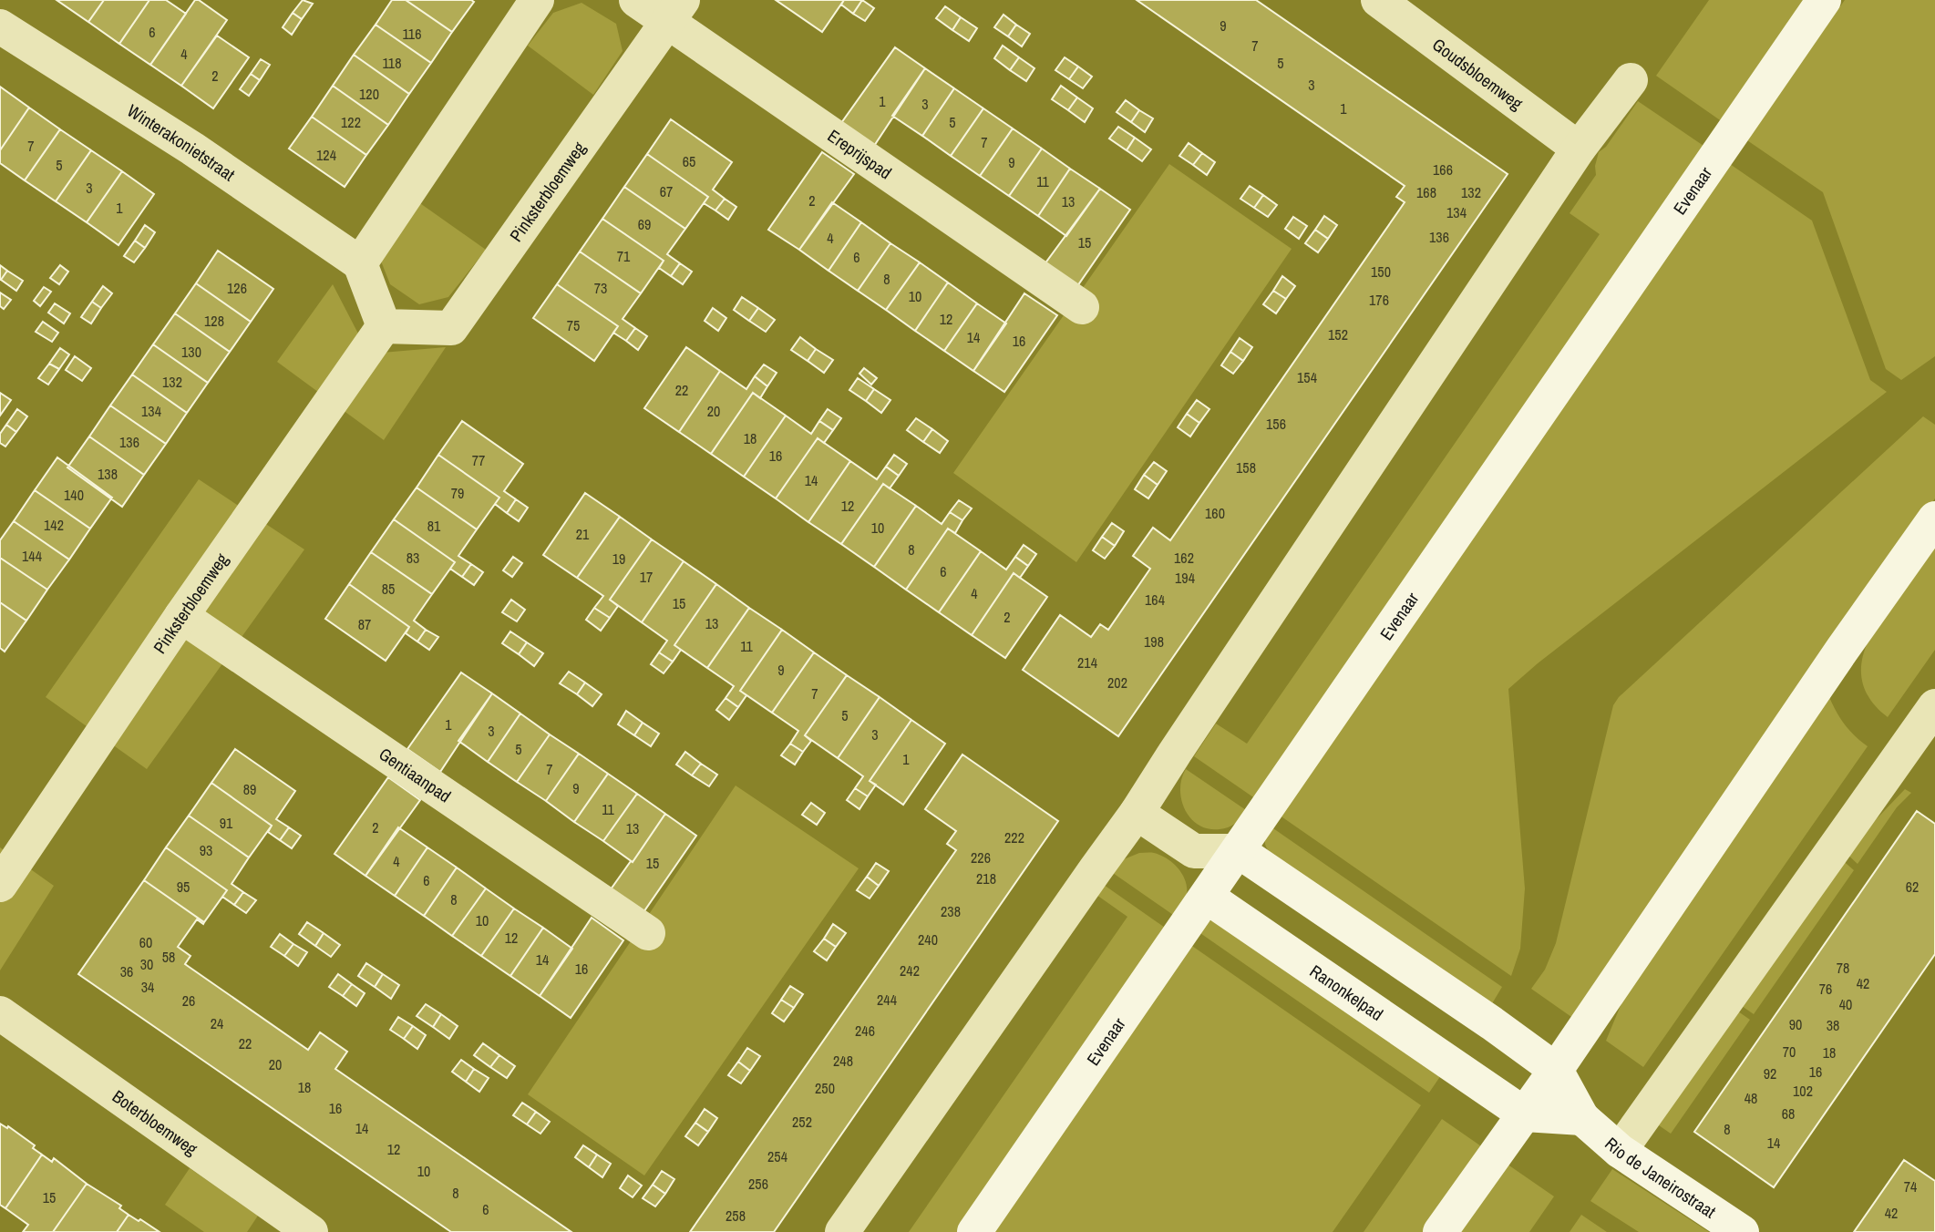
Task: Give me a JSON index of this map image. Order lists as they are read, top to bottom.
{
  "streets": {
    "main road": ["Evenaar", "Ranonkelpad", "Rio de Janeirostraat"],
    "street": [
      "Goudsbloemweg",
      "Winterakonietstraat",
      "Ereprijspad",
      "Pinksterbloemweg",
      "Gentiaanpad",
      "Boterbloemweg"
    ]
  },
  "crossings": [
    ["Ereprijspad", "Pinksterbloemweg"],
    ["Evenaar", "Ranonkelpad"],
    ["Pinksterbloemweg", "Gentiaanpad"]
  ],
  "house_numbers": [
    "9",
    "6",
    "116",
    "7",
    "4",
    "118",
    "5",
    "2",
    "3",
    "120",
    "1",
    "3",
    "1",
    "122",
    "5",
    "7",
    "7",
    "124",
    "65",
    "9",
    "5",
    "166",
    "11",
    "3",
    "67",
    "168",
    "132",
    "2",
    "13",
    "1",
    "134",
    "69",
    "136",
    "4",
    "15",
    "71",
    "6",
    "150",
    "8",
    "126",
    "73",
    "10",
    "176",
    "12",
    "128",
    "75",
    "152",
    "14",
    "16",
    "130",
    "154",
    "132",
    "22",
    "134",
    "20",
    "156",
    "18",
    "136",
    "16",
    "77",
    "158",
    "138",
    "14",
    "79",
    "140",
    "12",
    "160",
    "142",
    "81",
    "10",
    "21",
    "8",
    "144",
    "83",
    "162",
    "19",
    "6",
    "17",
    "194",
    "85",
    "4",
    "164",
    "15",
    "2",
    "13",
    "87",
    "198",
    "11",
    "214",
    "9",
    "202",
    "7",
    "5",
    "1",
    "3",
    "3",
    "5",
    "1",
    "7",
    "9",
    "89",
    "11",
    "91",
    "2",
    "13",
    "222",
    "93",
    "226",
    "4",
    "15",
    "218",
    "6",
    "95",
    "62",
    "8",
    "238",
    "10",
    "12",
    "240",
    "60",
    "58",
    "14",
    "30",
    "78",
    "16",
    "242",
    "36",
    "42",
    "34",
    "76",
    "244",
    "26",
    "40",
    "24",
    "90",
    "38",
    "246",
    "22",
    "70",
    "18",
    "248",
    "20",
    "16",
    "92",
    "18",
    "250",
    "102",
    "48",
    "16",
    "68",
    "252",
    "14",
    "8",
    "14",
    "12",
    "254",
    "10",
    "256",
    "74",
    "8",
    "15",
    "6",
    "42",
    "258"
  ]
}
